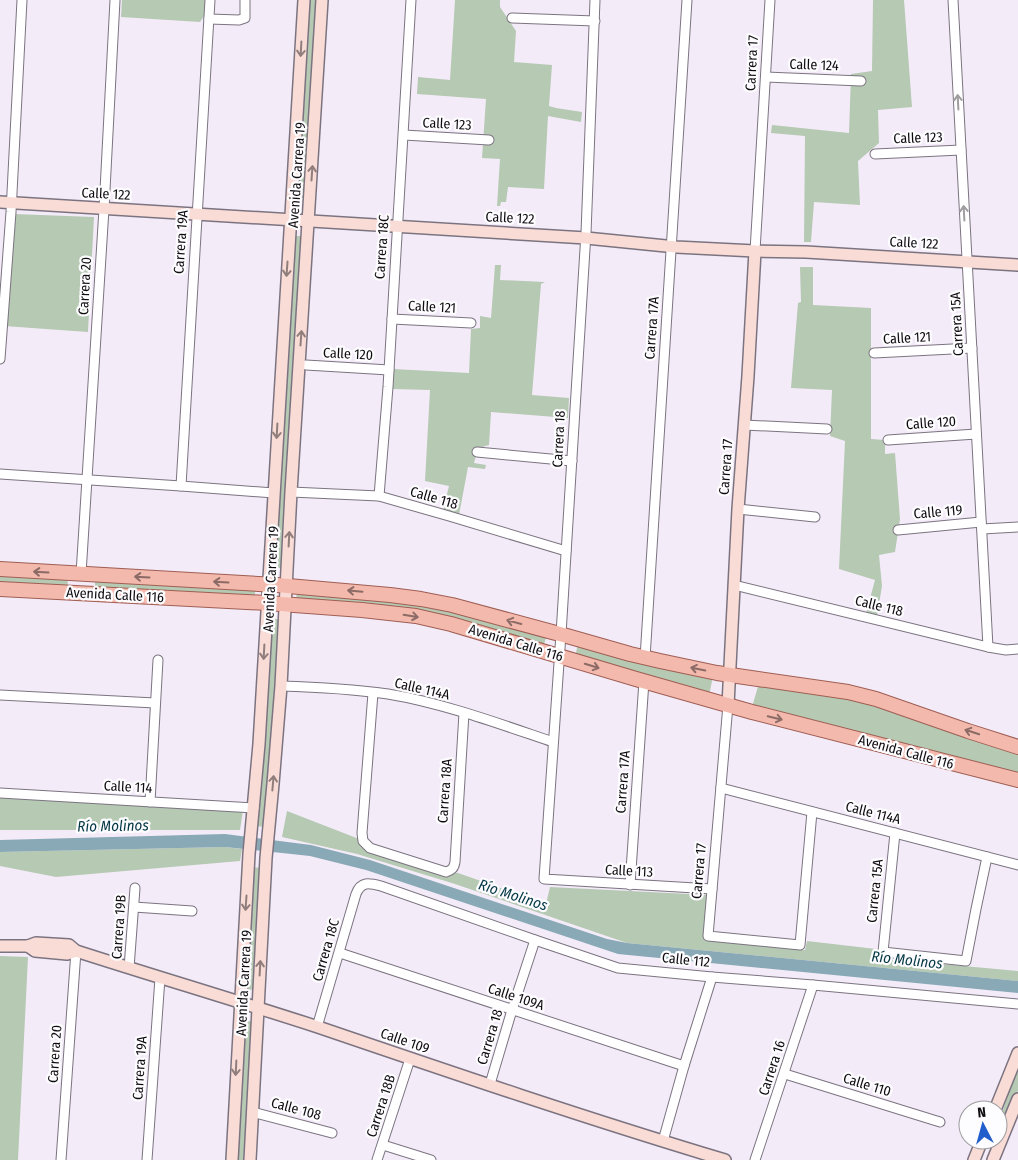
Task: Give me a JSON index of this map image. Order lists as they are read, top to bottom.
{
  "streets": {
    "main road": [
      "Carrera 17",
      "Avenida Carrera 19",
      "Calle 122",
      "Avenida Calle 116",
      "Calle 109"
    ],
    "street": [
      "Calle 124",
      "Calle 123",
      "Carrera 19A",
      "Carrera 18C",
      "Carrera 20",
      "Calle 121",
      "Carrera 15A",
      "Carrera 17A",
      "Calle 120",
      "Carrera 18",
      "Calle 118",
      "Calle 119",
      "Calle 114A",
      "Calle 114",
      "Carrera 18A",
      "Calle 113",
      "Carrera 19B",
      "Calle 112",
      "Calle 109A",
      "Carrera 16",
      "Calle 110",
      "Carrera 18B",
      "Calle 108"
    ]
  },
  "crossings": [
    ["Carrera 17", "Calle 124"],
    ["Carrera 17", "Calle 122"],
    ["Carrera 17", "Calle 118"],
    ["Carrera 17", "Avenida Calle 116"],
    ["Carrera 17", "Calle 114A"],
    ["Carrera 17", "Calle 113"],
    ["Carrera 17", "Calle 112"],
    ["Calle 123", "Carrera 18C"],
    ["Calle 123", "Carrera 15A"],
    ["Avenida Carrera 19", "Calle 122"],
    ["Avenida Carrera 19", "Calle 118"],
    ["Avenida Carrera 19", "Avenida Calle 116"],
    ["Avenida Carrera 19", "Calle 114A"],
    ["Avenida Carrera 19", "Calle 114"],
    ["Avenida Carrera 19", "Calle 109"],
    ["Avenida Carrera 19", "Calle 108"],
    ["Calle 122", "Carrera 19A"],
    ["Calle 122", "Carrera 18C"],
    ["Calle 122", "Carrera 20"],
    ["Calle 122", "Carrera 15A"],
    ["Calle 122", "Carrera 17A"],
    ["Calle 122", "Carrera 18"],
    ["Carrera 19A", "Calle 109"],
    ["Carrera 18C", "Calle 121"],
    ["Carrera 18C", "Calle 120"],
    ["Carrera 18C", "Calle 118"],
    ["Carrera 18C", "Calle 112"],
    ["Carrera 18C", "Calle 109A"],
    ["Carrera 18C", "Calle 109"],
    ["Carrera 20", "Avenida Calle 116"],
    ["Carrera 20", "Calle 109"],
    ["Calle 121", "Carrera 15A"],
    ["Carrera 15A", "Calle 120"],
    ["Carrera 15A", "Calle 118"],
    ["Carrera 15A", "Calle 119"],
    ["Carrera 15A", "Calle 114A"],
    ["Carrera 17A", "Avenida Calle 116"],
    ["Carrera 17A", "Calle 113"],
    ["Carrera 18", "Calle 118"],
    ["Carrera 18", "Avenida Calle 116"],
    ["Carrera 18", "Calle 114A"],
    ["Carrera 18", "Calle 113"],
    ["Carrera 18", "Calle 112"],
    ["Carrera 18", "Calle 109A"],
    ["Carrera 18", "Calle 109"],
    ["Calle 114A", "Carrera 18A"],
    ["Calle 114A", "Calle 112"],
    ["Carrera 19B", "Calle 109"],
    ["Calle 112", "Carrera 16"],
    ["Calle 109", "Carrera 18B"],
    ["Carrera 16", "Calle 110"]
  ],
  "water": ["Río Molinos"],
  "north": "top"
}
